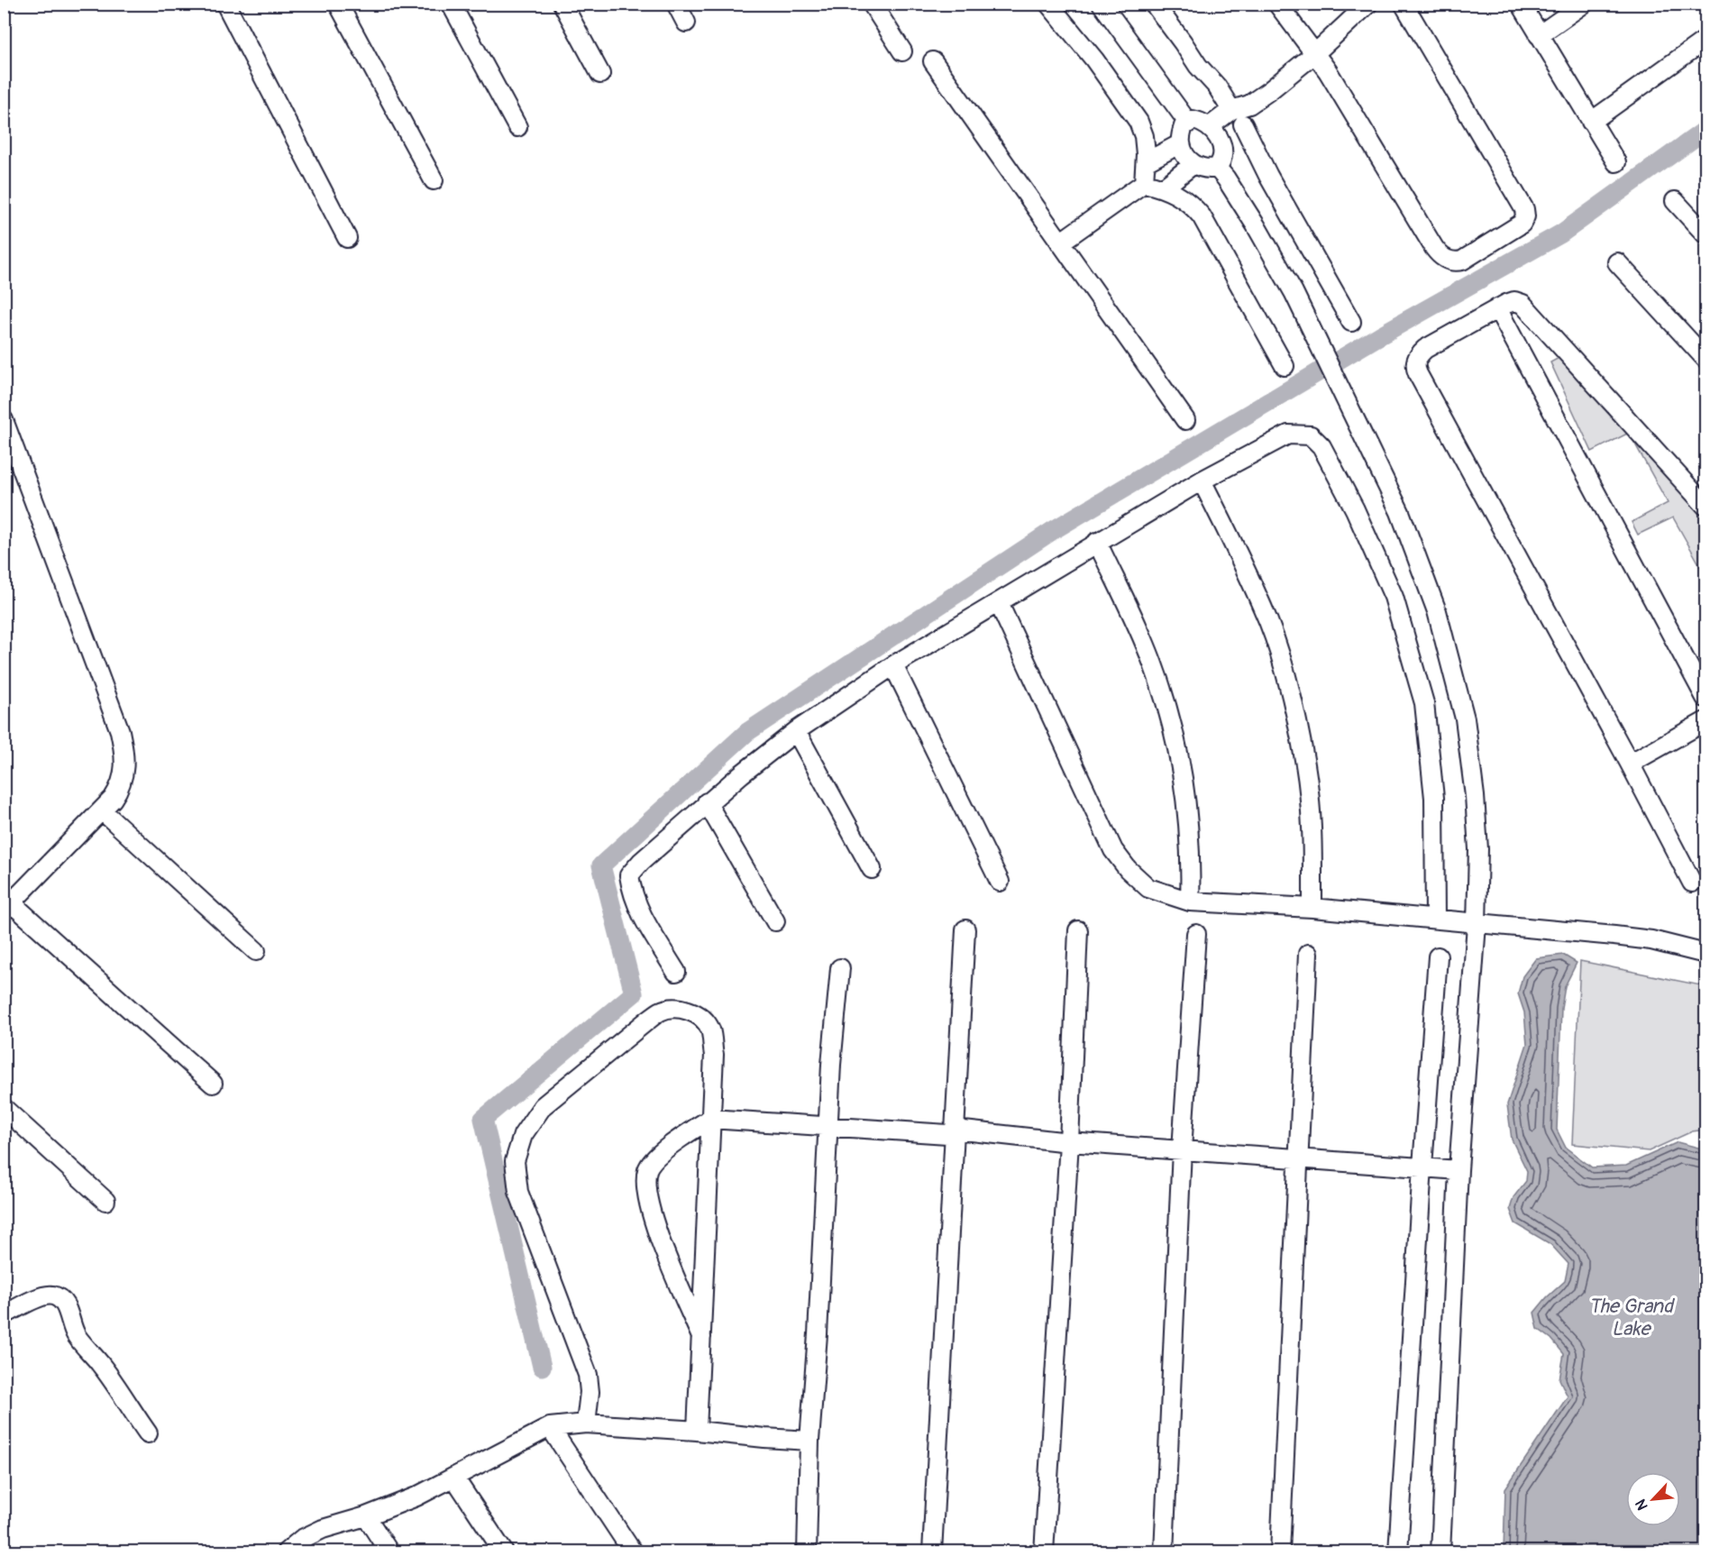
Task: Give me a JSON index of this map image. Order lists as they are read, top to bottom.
{
  "water": ["The Grand Lake"],
  "north": "bottom left"
}
